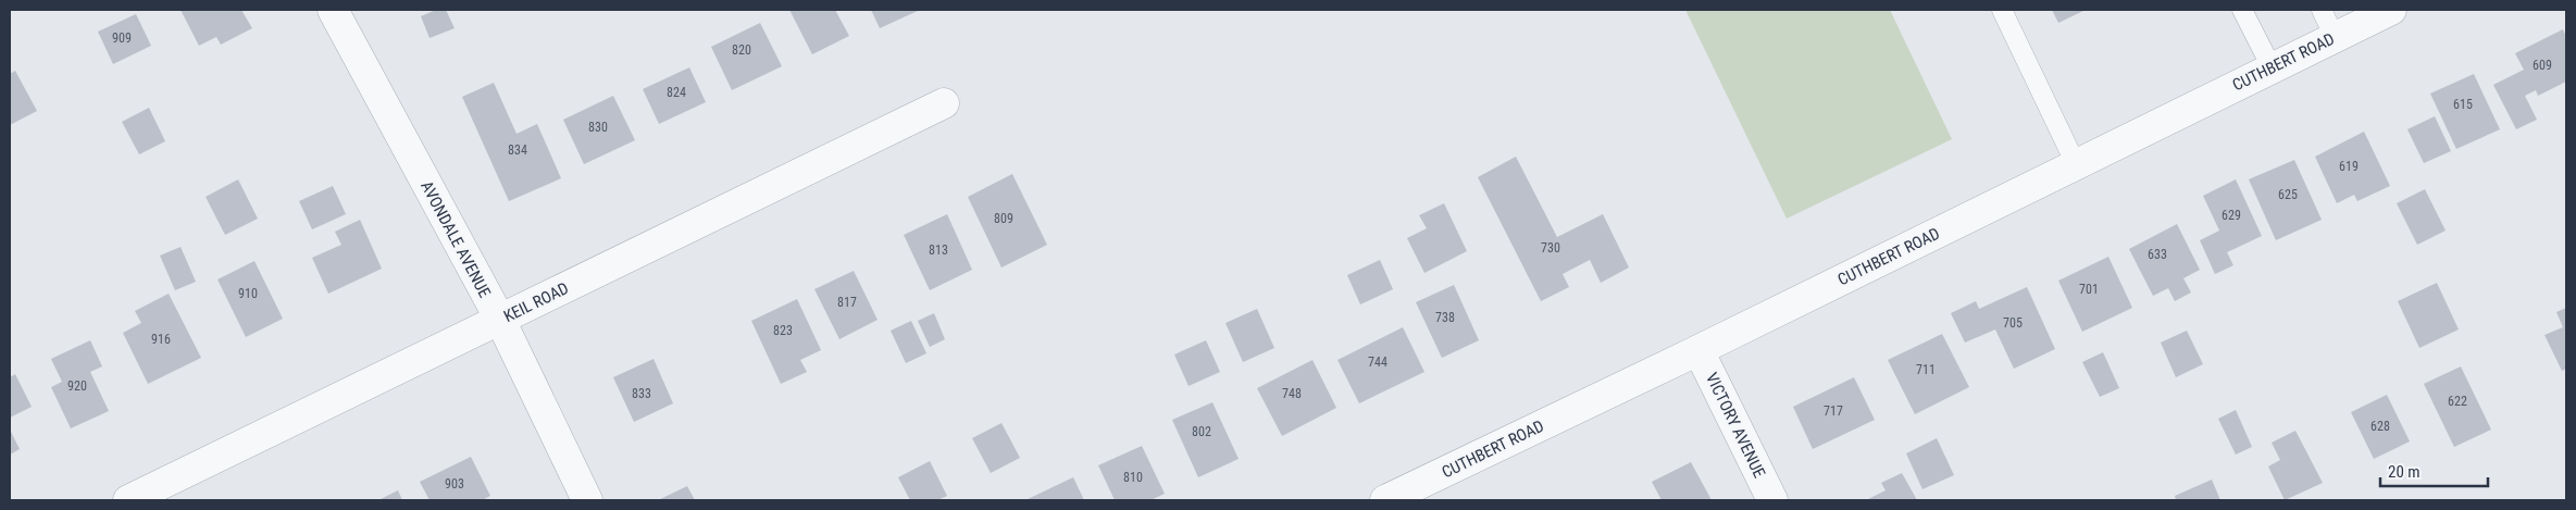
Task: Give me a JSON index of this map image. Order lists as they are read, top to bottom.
{
  "streets": {
    "street": [
      "CUTHBERT ROAD",
      "AVONDALE AVENUE",
      "KEIL ROAD",
      "VICTORY AVENUE"
    ]
  },
  "crossings": [
    ["CUTHBERT ROAD", "VICTORY AVENUE"],
    ["AVONDALE AVENUE", "KEIL ROAD"]
  ],
  "house_numbers": [
    "909",
    "820",
    "609",
    "824",
    "615",
    "830",
    "834",
    "619",
    "625",
    "629",
    "809",
    "730",
    "813",
    "633",
    "701",
    "910",
    "817",
    "738",
    "705",
    "823",
    "916",
    "744",
    "711",
    "920",
    "833",
    "748",
    "622",
    "717",
    "628",
    "802",
    "810",
    "903"
  ],
  "scale_bar": "20 m"
}
